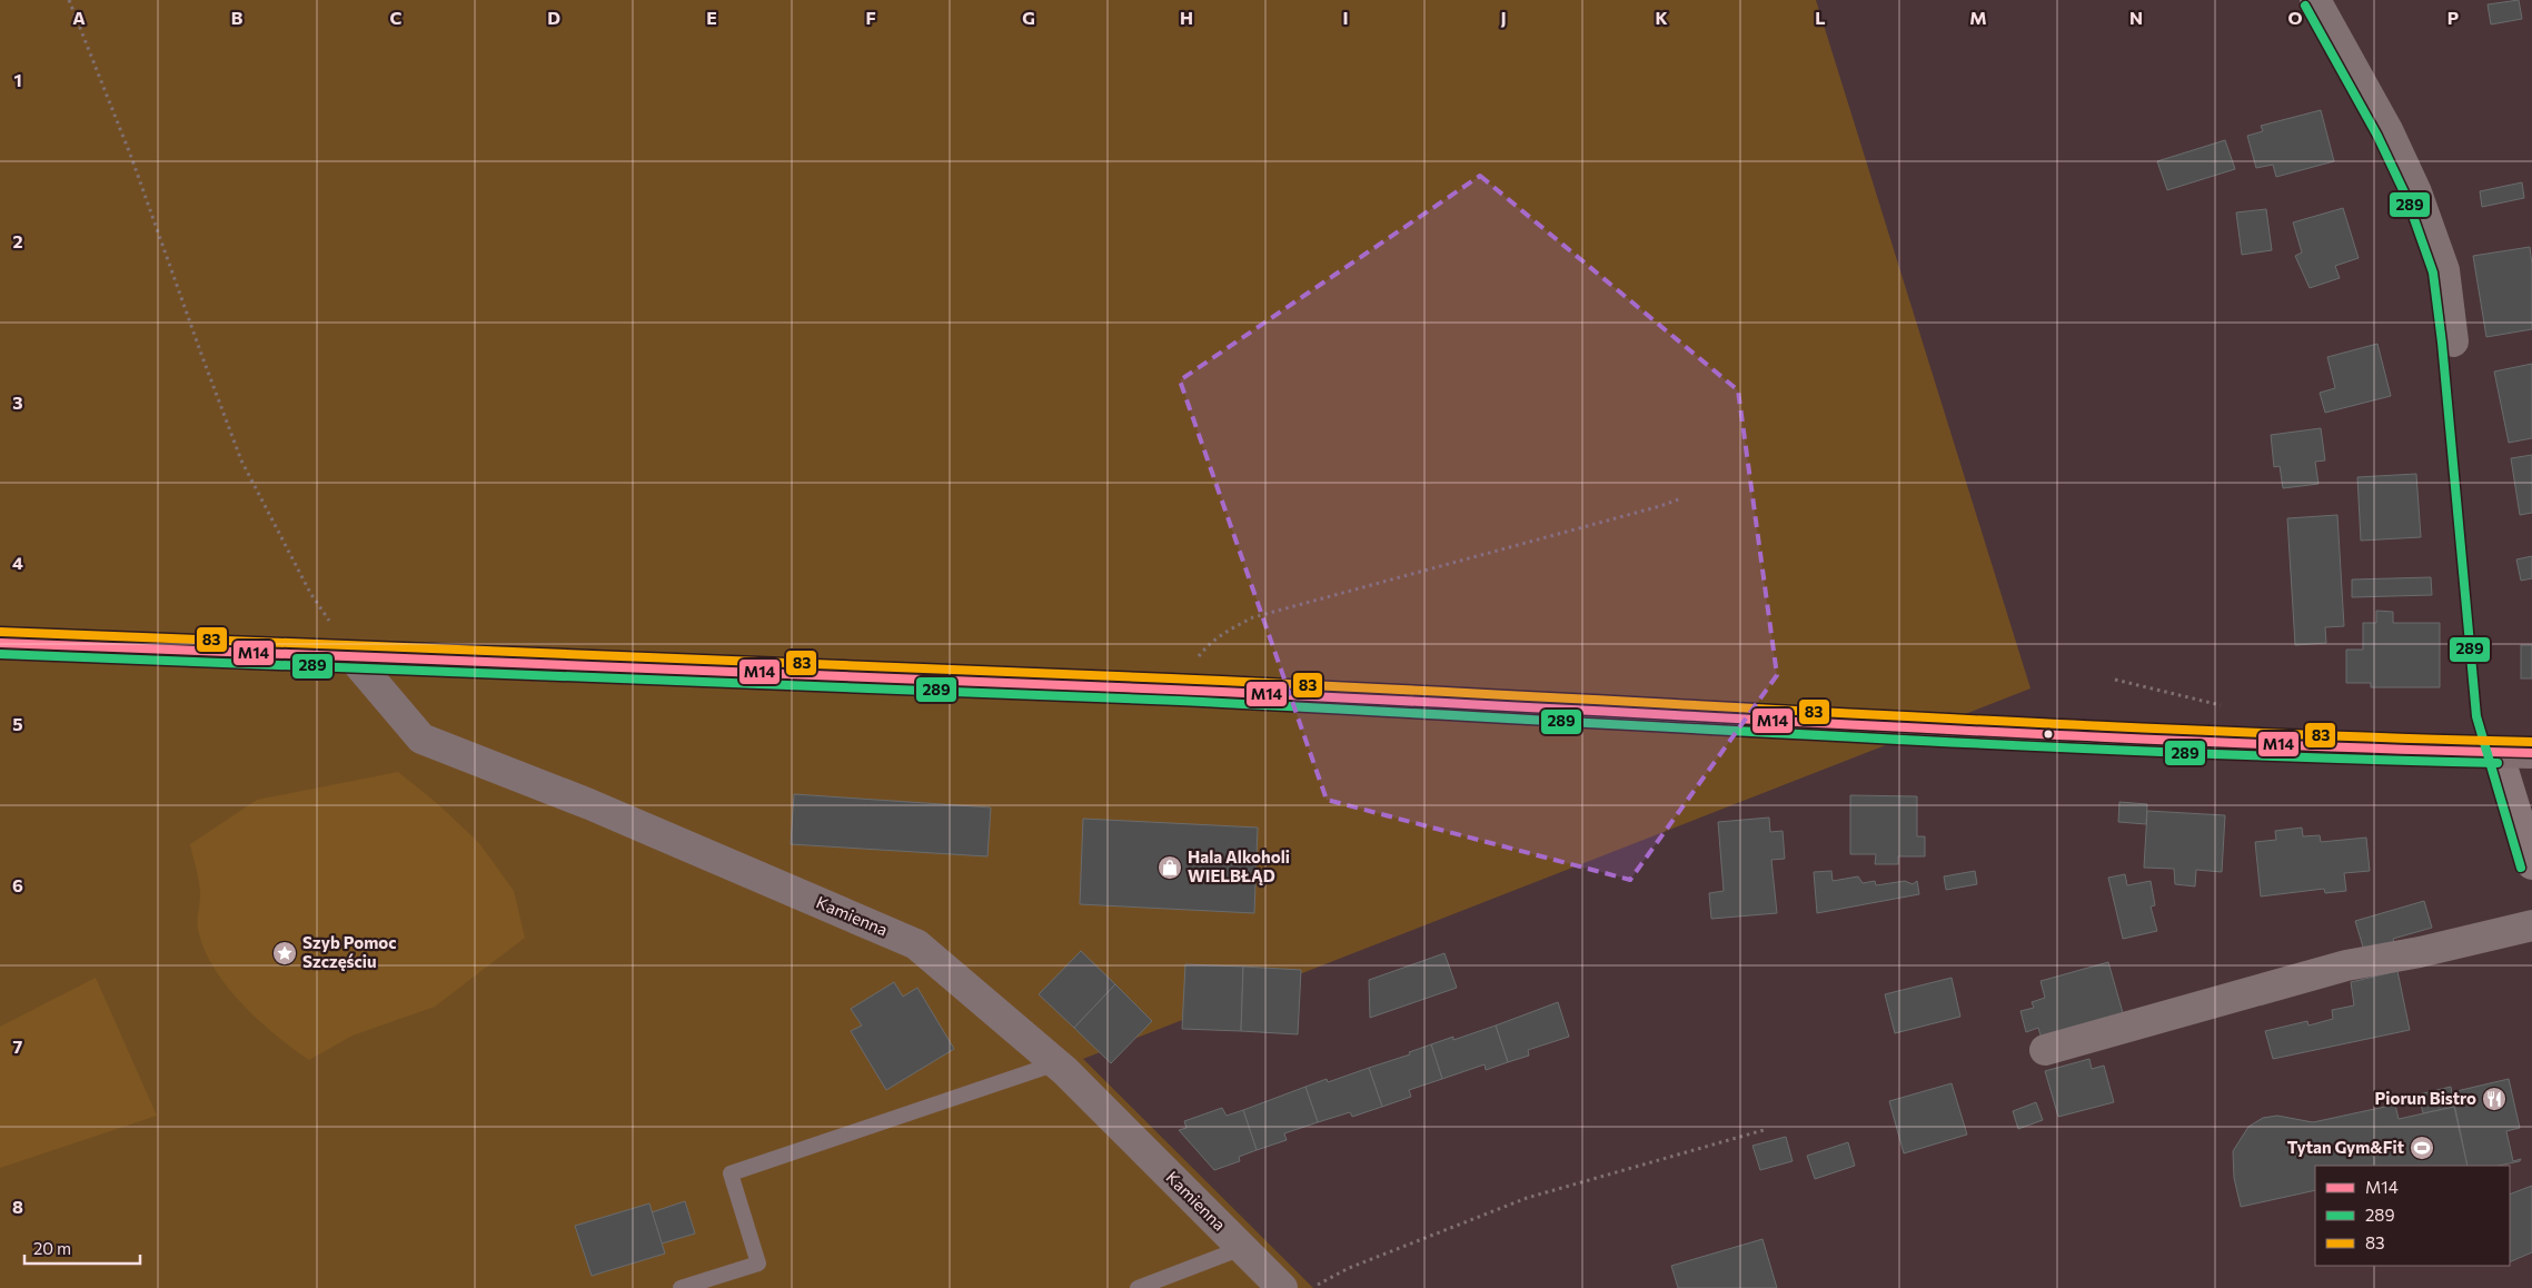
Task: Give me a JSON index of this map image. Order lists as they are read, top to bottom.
{
  "streets": {
    "street": ["Kamienna"]
  },
  "places": {
    "shop": ["Hala Alkoholi WIELBŁĄD"],
    "place": ["Szyb Pomoc Szczęściu"],
    "restaurant": ["Piorun Bistro"],
    "sports": ["Tytan Gym&Fit"]
  },
  "lines": ["transit line 289", "transit line 83", "transit line M14"],
  "legend": ["M14", "289", "83"],
  "scale_bar": "20 m",
  "grid": {
    "columns": [
      "A",
      "B",
      "C",
      "D",
      "E",
      "F",
      "G",
      "H",
      "I",
      "J",
      "K",
      "L",
      "M",
      "N",
      "O",
      "P"
    ],
    "rows": [
      "1",
      "2",
      "3",
      "4",
      "5",
      "6",
      "7",
      "8"
    ]
  }
}
